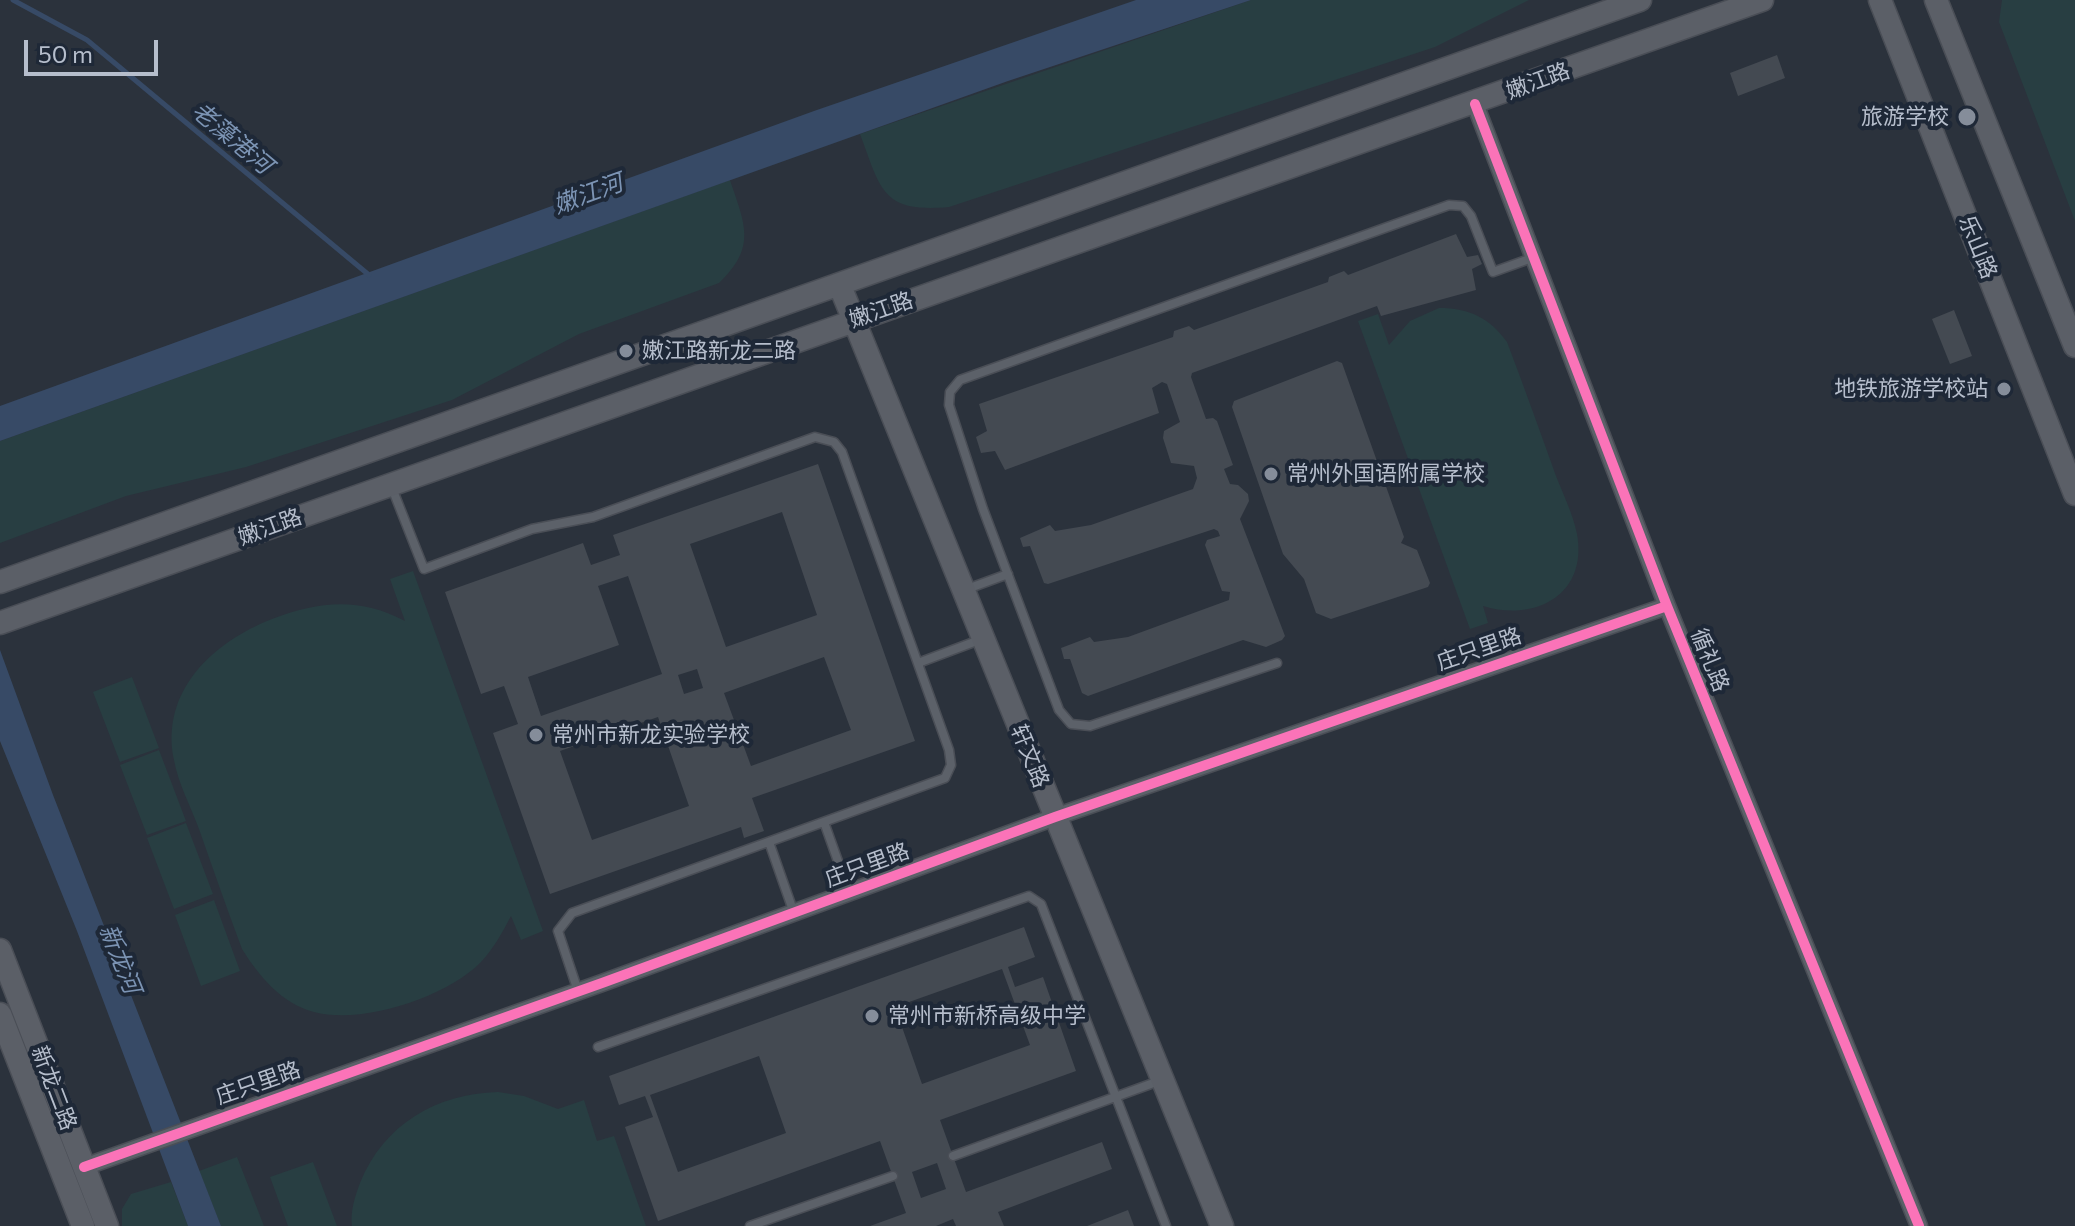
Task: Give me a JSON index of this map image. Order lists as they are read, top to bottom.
{
  "streets": {
    "main road": [
      "嫩江路",
      "乐山路",
      "轩文路",
      "新龙二路"
    ],
    "street": ["庄只里路", "循礼路"]
  },
  "crossings": [
    ["嫩江路", "循礼路"],
    ["嫩江路", "轩文路"],
    ["庄只里路", "循礼路"],
    ["庄只里路", "轩文路"],
    ["庄只里路", "新龙二路"]
  ],
  "water": ["老藻港河", "嫩江河", "新龙河"],
  "places": [
    "旅游学校",
    "嫩江路新龙二路",
    "地铁旅游学校站",
    "常州外国语附属学校",
    "常州市新龙实验学校",
    "常州市新桥高级中学"
  ],
  "scale_bar": "50 m"
}
